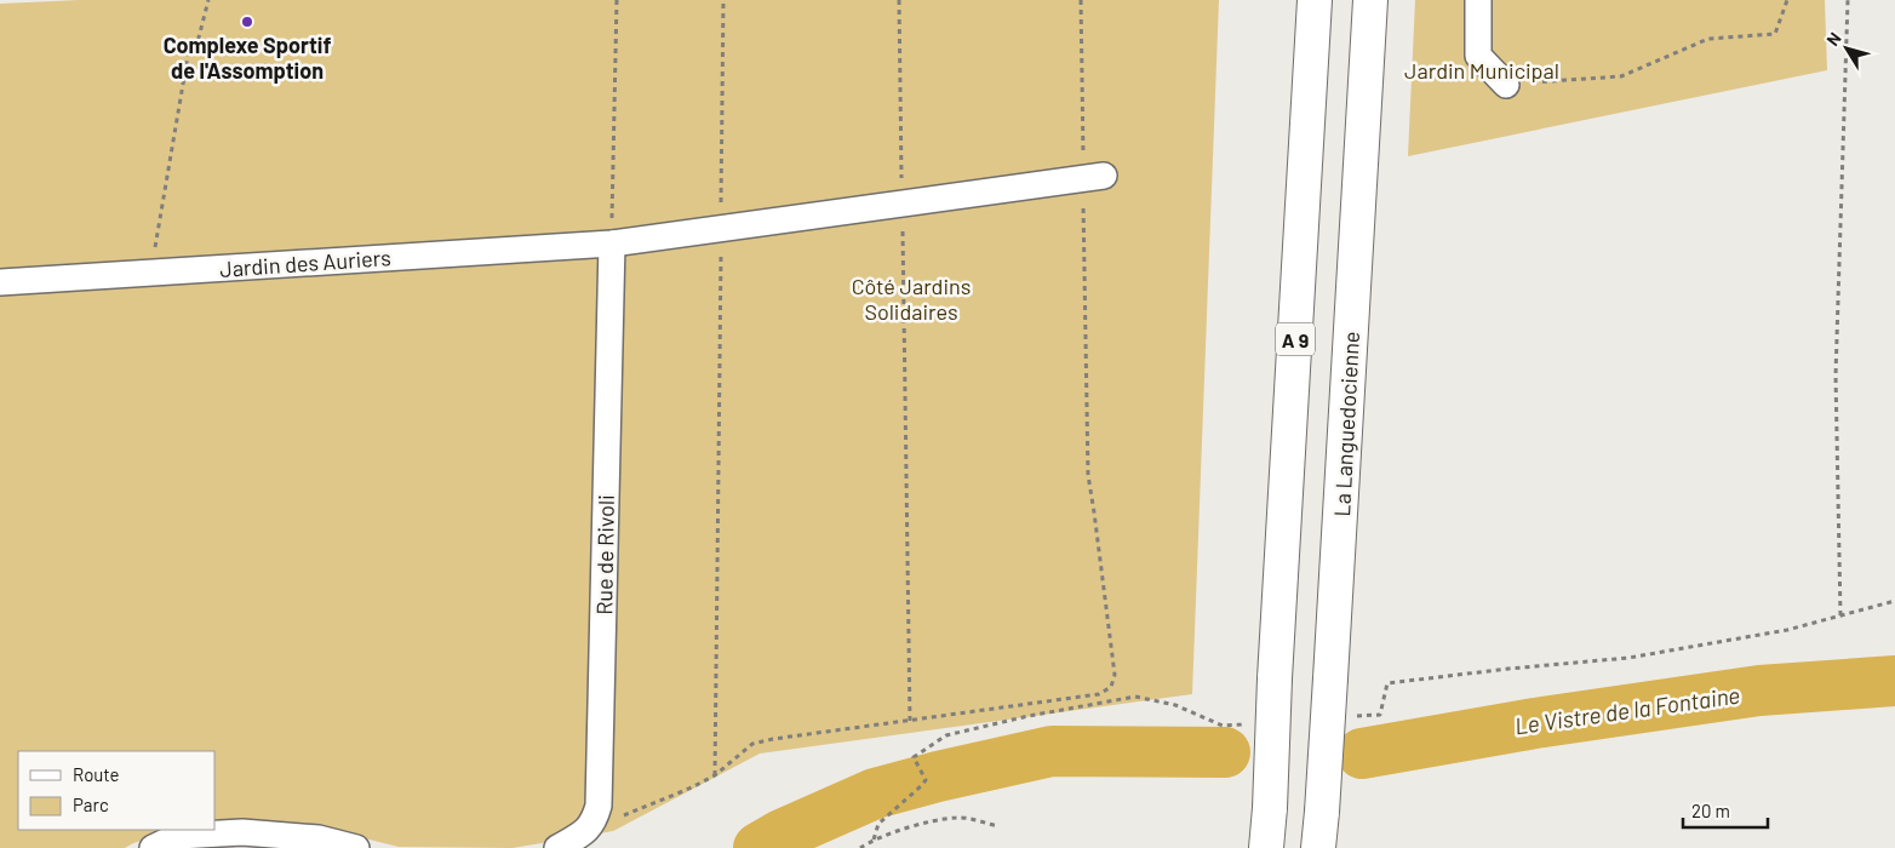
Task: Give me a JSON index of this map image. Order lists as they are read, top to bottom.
{
  "streets": {
    "highway": ["A 9", "La Languedocienne"],
    "street": ["Jardin des Auriers", "Rue de Rivoli"]
  },
  "crossings": [
    ["Jardin des Auriers", "Rue de Rivoli"]
  ],
  "water": ["Le Vistre de la Fontaine"],
  "parks": ["Jardin Municipal", "Côté Jardins Solidaires"],
  "places": ["Complexe Sportif de l'Assomption"],
  "legend": ["Route", "Parc"],
  "scale_bar": "20 m",
  "north": "top left"
}
